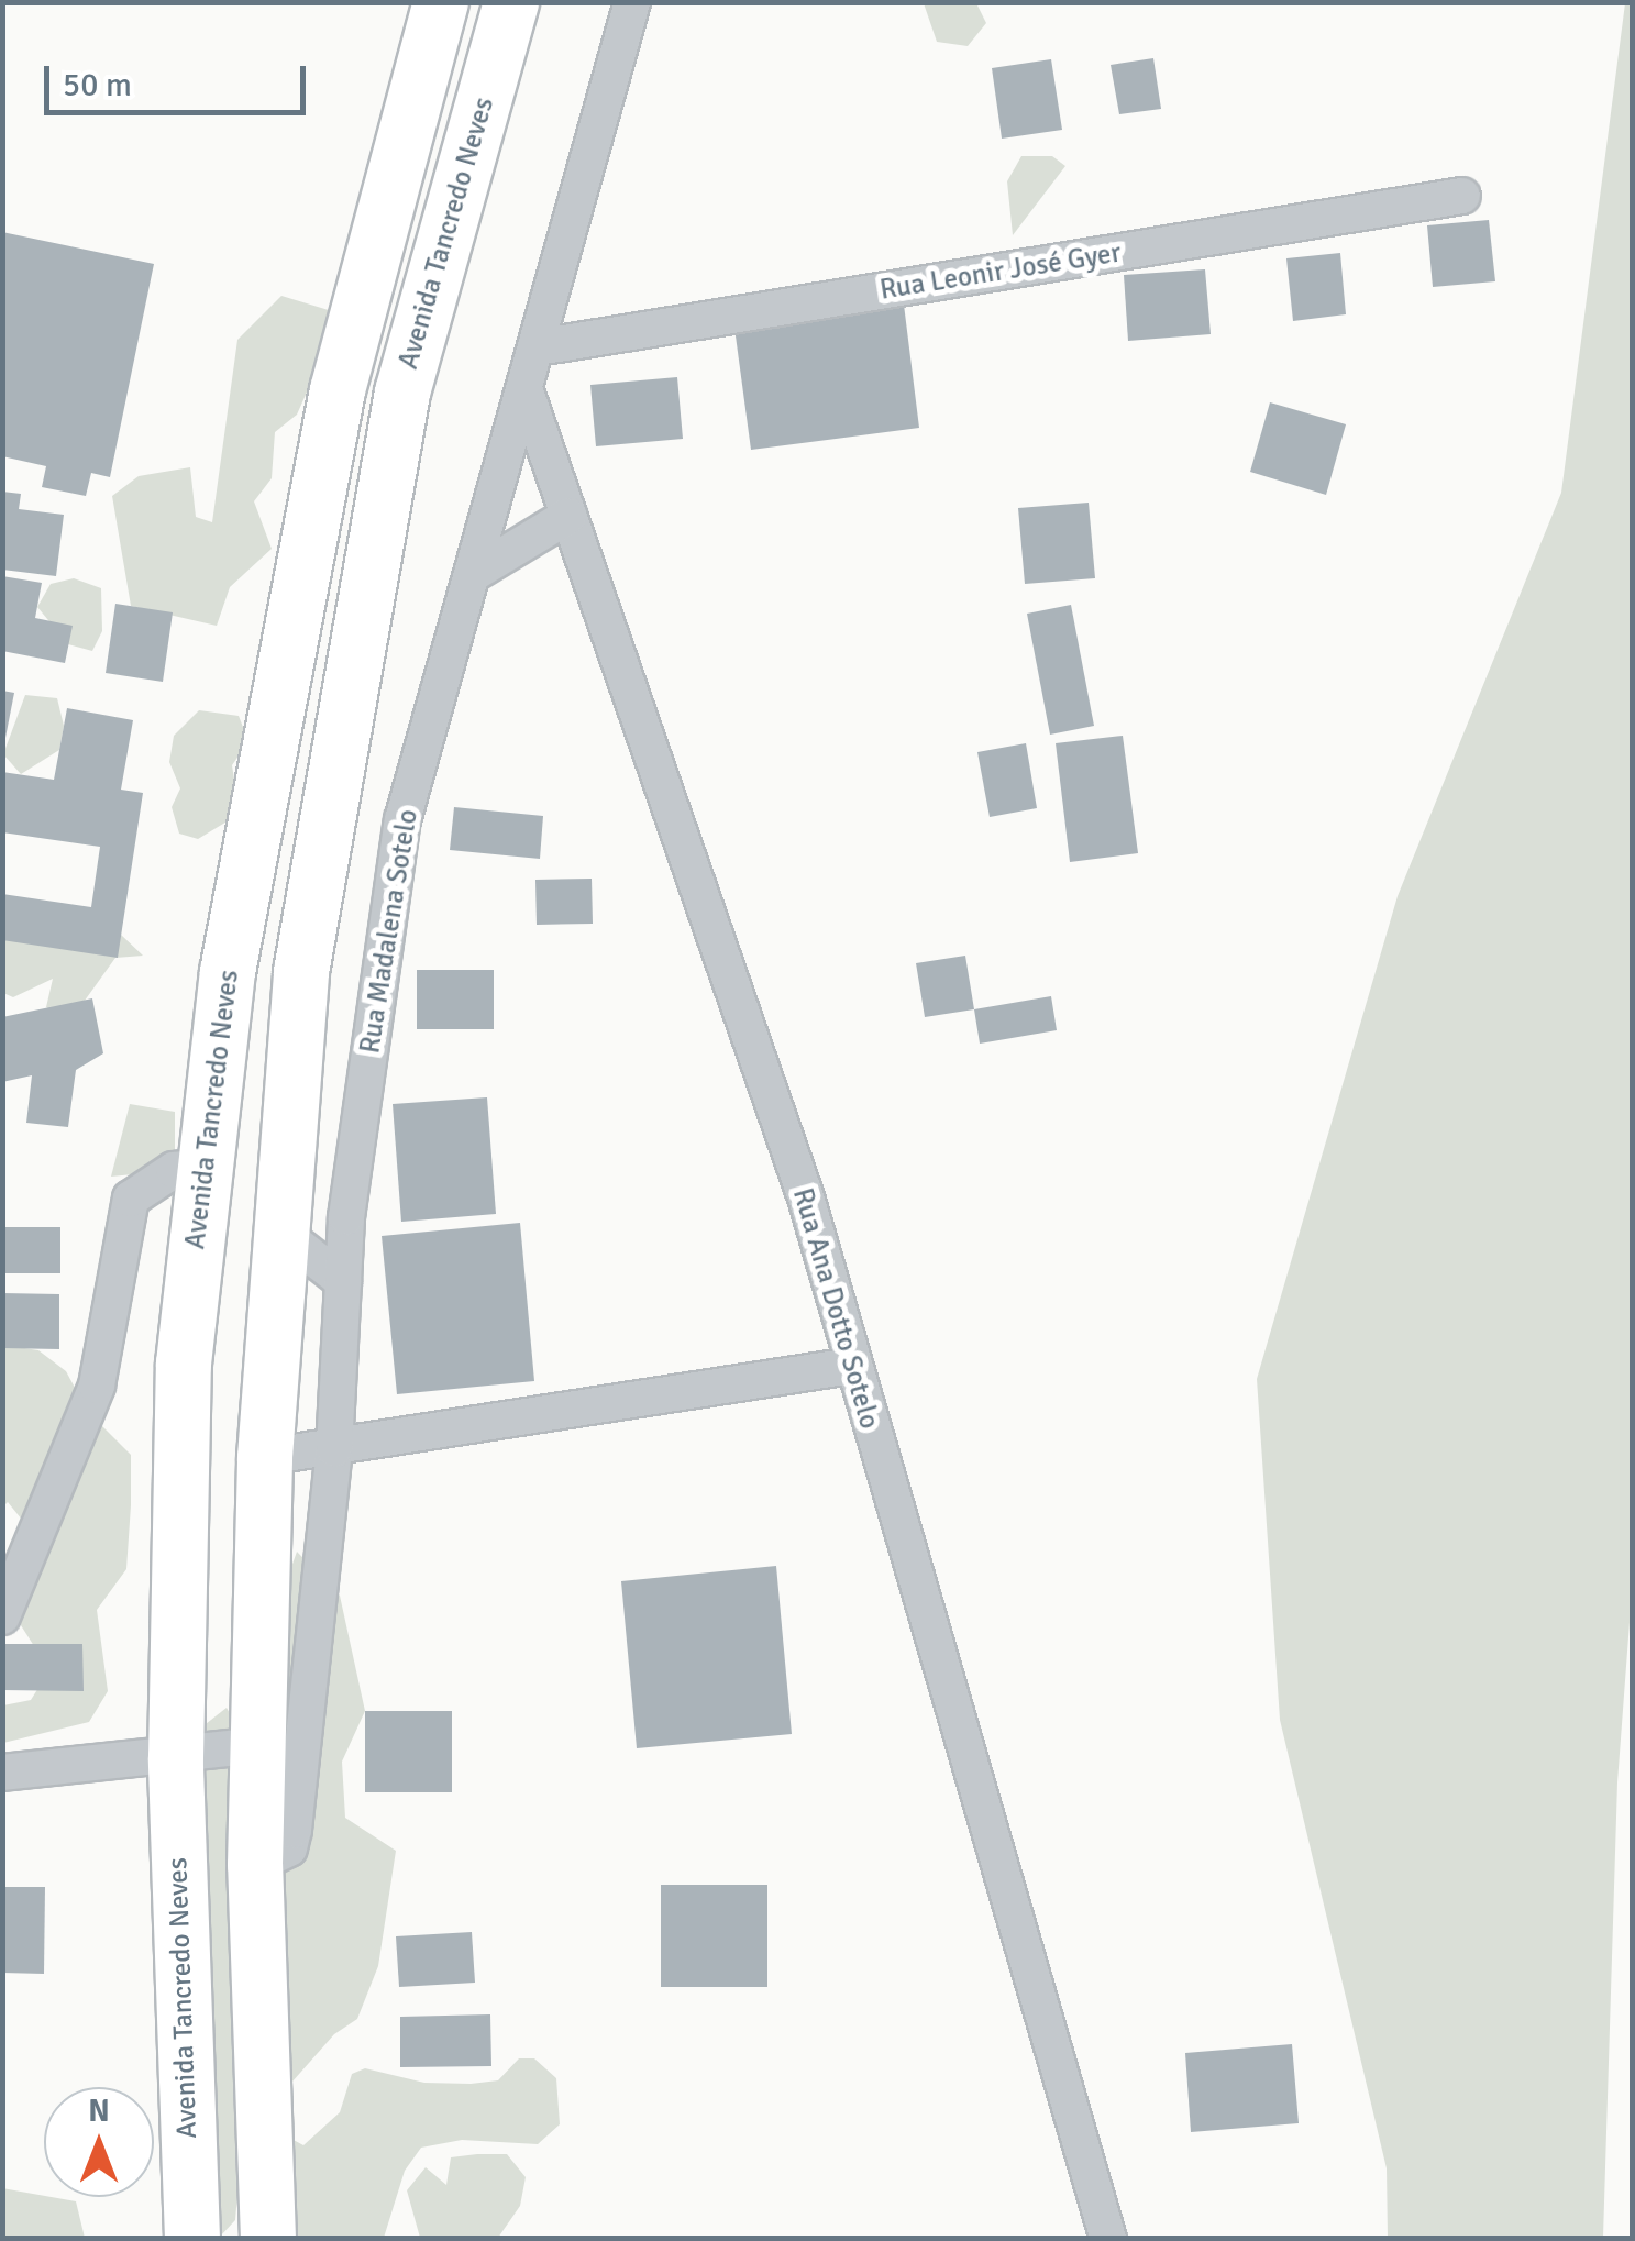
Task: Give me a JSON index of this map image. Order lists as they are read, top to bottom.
{
  "streets": {
    "main road": ["Avenida Tancredo Neves"],
    "street": ["Rua Leonir José Gyer", "Rua Madalena Sotelo", "Rua Ana Dotto Sotelo"]
  },
  "crossings": [
    ["Avenida Tancredo Neves", "Rua Madalena Sotelo"],
    ["Rua Leonir José Gyer", "Rua Madalena Sotelo"],
    ["Rua Madalena Sotelo", "Rua Ana Dotto Sotelo"]
  ],
  "scale_bar": "50 m",
  "north": "top"
}
